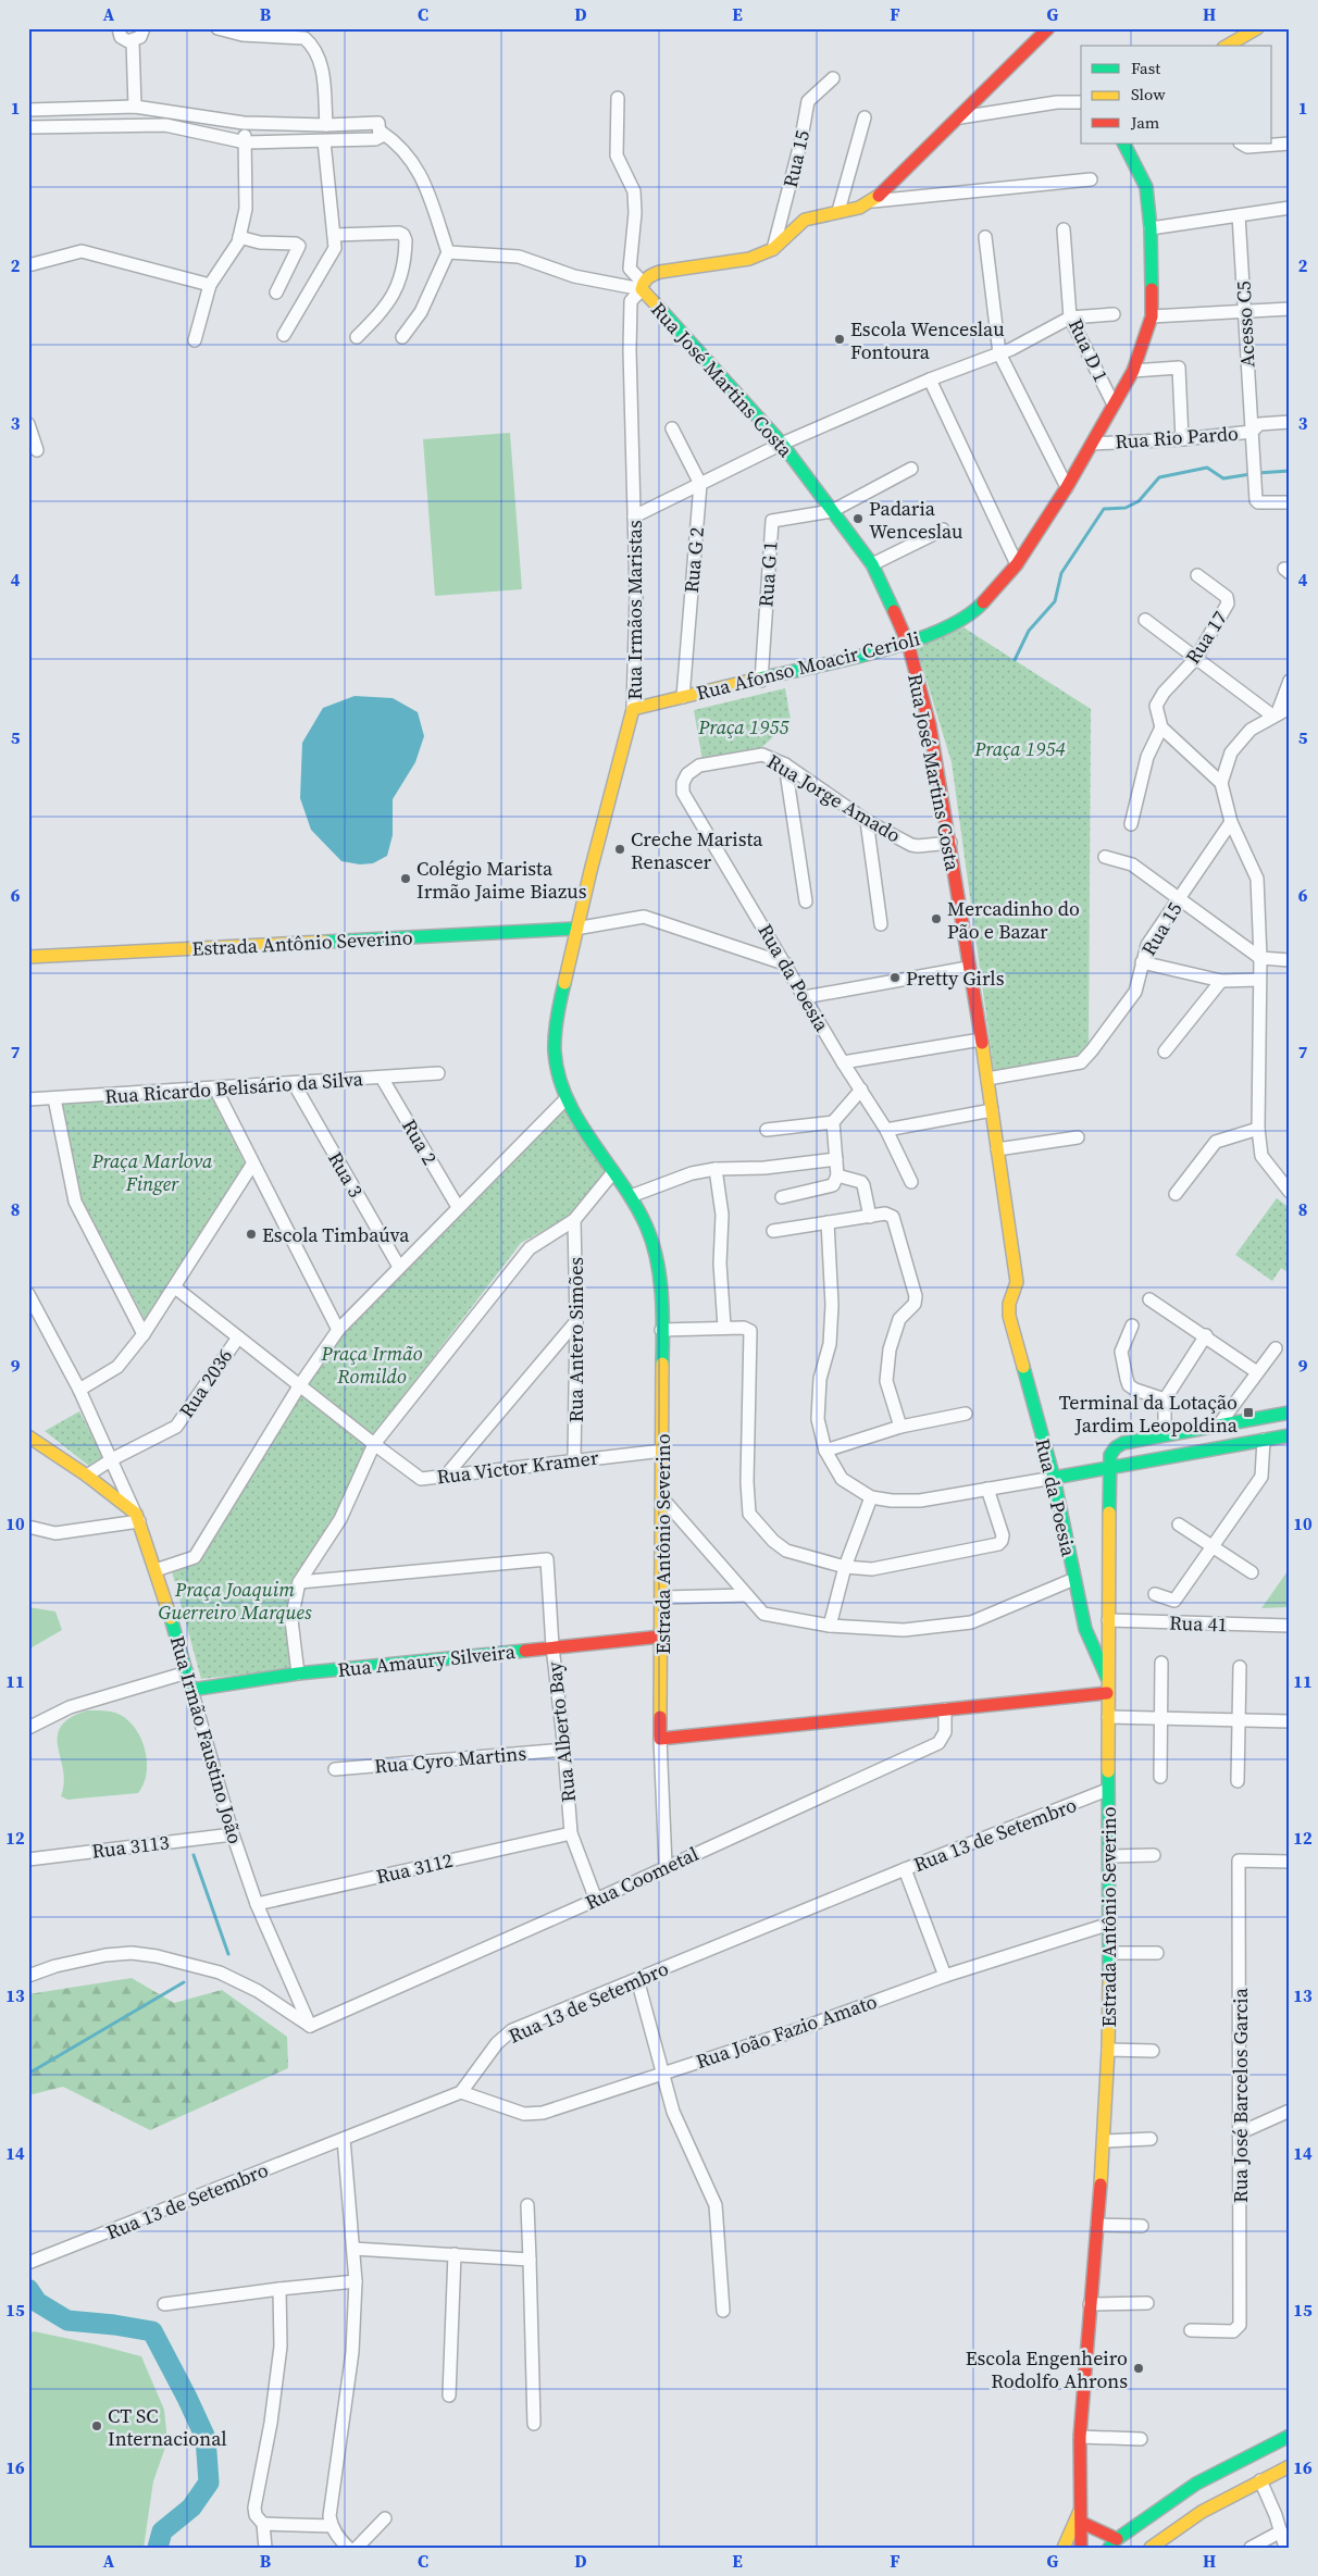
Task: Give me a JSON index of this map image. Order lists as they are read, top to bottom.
{
  "streets": {
    "street": [
      "Rua 15",
      "Acesso C5",
      "Rua D 1",
      "Rua José Martins Costa",
      "Rua Rio Pardo",
      "Rua G 2",
      "Rua G 1",
      "Rua Irmãos Maristas",
      "Rua 17",
      "Rua Afonso Moacir Cerioli",
      "Rua Jorge Amado",
      "Estrada Antônio Severino",
      "Rua da Poesia",
      "Rua Ricardo Belisário da Silva",
      "Rua 2",
      "Rua 3",
      "Rua Antero Simões",
      "Rua 2036",
      "Rua Victor Kramer",
      "Rua 41",
      "Rua Amaury Silveira",
      "Rua Alberto Bay",
      "Rua Irmão Faustino João",
      "Rua Cyro Martins",
      "Rua 13 de Setembro",
      "Rua 3113",
      "Rua 3112",
      "Rua Coometal",
      "Rua João Fazio Amato",
      "Rua José Barcelos Garcia"
    ]
  },
  "crossings": [
    ["Rua 15", "Rua José Martins Costa"],
    ["Acesso C5", "Rua Rio Pardo"],
    ["Rua D 1", "Rua Afonso Moacir Cerioli"],
    ["Rua José Martins Costa", "Rua G 1"],
    ["Rua José Martins Costa", "Rua Irmãos Maristas"],
    ["Rua José Martins Costa", "Rua Afonso Moacir Cerioli"],
    ["Rua José Martins Costa", "Rua Jorge Amado"],
    ["Rua José Martins Costa", "Rua da Poesia"],
    ["Rua Rio Pardo", "Rua Afonso Moacir Cerioli"],
    ["Rua G 2", "Rua Afonso Moacir Cerioli"],
    ["Rua G 1", "Rua Afonso Moacir Cerioli"],
    ["Rua Irmãos Maristas", "Rua Afonso Moacir Cerioli"],
    ["Rua Irmãos Maristas", "Estrada Antônio Severino"],
    ["Rua Jorge Amado", "Rua da Poesia"],
    ["Estrada Antônio Severino", "Rua da Poesia"],
    ["Estrada Antônio Severino", "Rua Victor Kramer"],
    ["Estrada Antônio Severino", "Rua 41"],
    ["Estrada Antônio Severino", "Rua Amaury Silveira"],
    ["Estrada Antônio Severino", "Rua 13 de Setembro"],
    ["Estrada Antônio Severino", "Rua João Fazio Amato"],
    ["Rua Ricardo Belisário da Silva", "Rua 2"],
    ["Rua Ricardo Belisário da Silva", "Rua 3"],
    ["Rua Antero Simões", "Rua Victor Kramer"],
    ["Rua 2036", "Rua Victor Kramer"],
    ["Rua Amaury Silveira", "Rua Alberto Bay"],
    ["Rua Amaury Silveira", "Rua Irmão Faustino João"],
    ["Rua Alberto Bay", "Rua Cyro Martins"],
    ["Rua Alberto Bay", "Rua 3112"],
    ["Rua Alberto Bay", "Rua Coometal"],
    ["Rua Irmão Faustino João", "Rua 3113"],
    ["Rua Irmão Faustino João", "Rua 3112"],
    ["Rua Irmão Faustino João", "Rua Coometal"],
    ["Rua 13 de Setembro", "Rua João Fazio Amato"]
  ],
  "parks": [
    "Praça 1955",
    "Praça 1954",
    "Praça Marlova Finger",
    "Praça Irmão Romildo",
    "Praça Joaquim Guerreiro Marques"
  ],
  "places": {
    "other": [
      "Escola Wenceslau Fontoura",
      "Padaria Wenceslau",
      "Creche Marista Renascer",
      "Colégio Marista Irmão Jaime Biazus",
      "Mercadinho do Pão e Bazar",
      "Pretty Girls",
      "Escola Timbaúva",
      "Escola Engenheiro Rodolfo Ahrons",
      "CT SC Internacional"
    ],
    "transit": ["Terminal da Lotação Jardim Leopoldina"]
  },
  "legend": ["Fast", "Slow", "Jam"],
  "grid": {
    "columns": [
      "A",
      "B",
      "C",
      "D",
      "E",
      "F",
      "G",
      "H"
    ],
    "rows": [
      "1",
      "2",
      "3",
      "4",
      "5",
      "6",
      "7",
      "8",
      "9",
      "10",
      "11",
      "12",
      "13",
      "14",
      "15",
      "16"
    ]
  }
}
